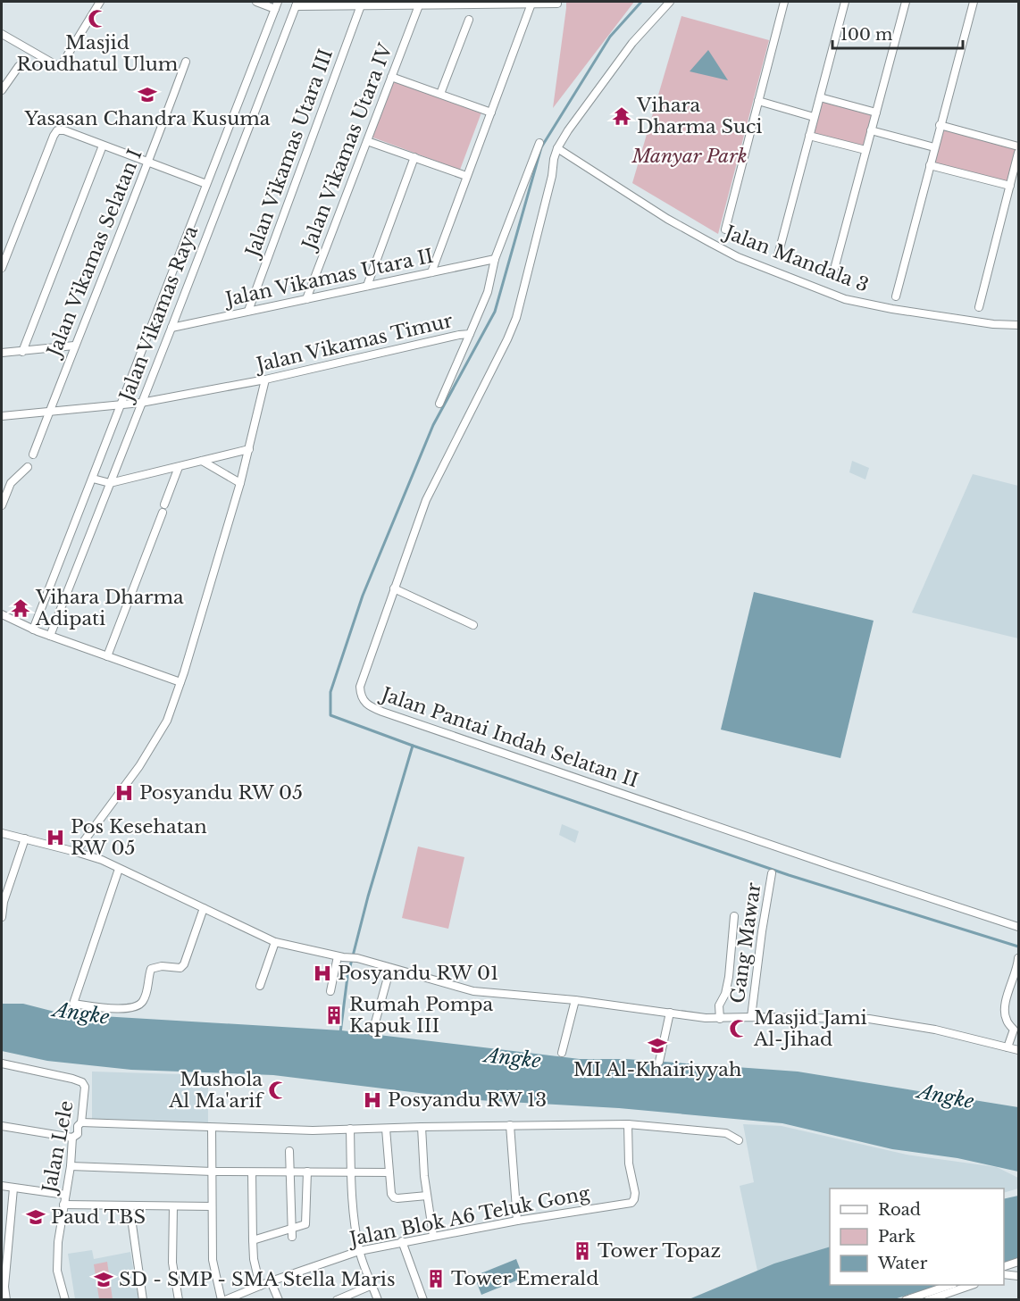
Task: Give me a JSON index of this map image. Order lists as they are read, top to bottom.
{
  "streets": {
    "street": [
      "Jalan Vikamas Utara IV",
      "Jalan Vikamas Utara III",
      "Jalan Vikamas Selatan I",
      "Jalan Mandala 3",
      "Jalan Vikamas Utara II",
      "Jalan Vikamas Raya",
      "Jalan Vikamas Timur",
      "Jalan Pantai Indah Selatan II",
      "Gang Mawar",
      "Jalan Lele",
      "Jalan Blok A6 Teluk Gong"
    ]
  },
  "crossings": [
    ["Jalan Vikamas Utara IV", "Jalan Vikamas Utara II"],
    ["Jalan Vikamas Utara III", "Jalan Vikamas Utara II"],
    ["Jalan Vikamas Selatan I", "Jalan Vikamas Timur"],
    ["Jalan Mandala 3", "Jalan Pantai Indah Selatan II"],
    ["Jalan Vikamas Utara II", "Jalan Vikamas Raya"],
    ["Jalan Vikamas Utara II", "Jalan Vikamas Timur"],
    ["Jalan Vikamas Raya", "Jalan Vikamas Timur"]
  ],
  "water": ["Angke"],
  "parks": ["Manyar Park"],
  "places": {
    "mosque": ["Masjid Roudhatul Ulum", "Masjid Jami Al-Jihad", "Mushola Al Ma'arif"],
    "school or university": [
      "Yasasan Chandra Kusuma",
      "MI Al-Khairiyyah",
      "Paud TBS",
      "SD - SMP - SMA Stella Maris"
    ],
    "temple": ["Vihara Dharma Suci", "Vihara Dharma Adipati"],
    "hospital": [
      "Posyandu RW 05",
      "Pos Kesehatan RW 05",
      "Posyandu RW 01",
      "Posyandu RW 13"
    ],
    "building": ["Rumah Pompa Kapuk III", "Tower Topaz", "Tower Emerald"]
  },
  "legend": ["Road", "Park", "Water"],
  "scale_bar": "100 m"
}
